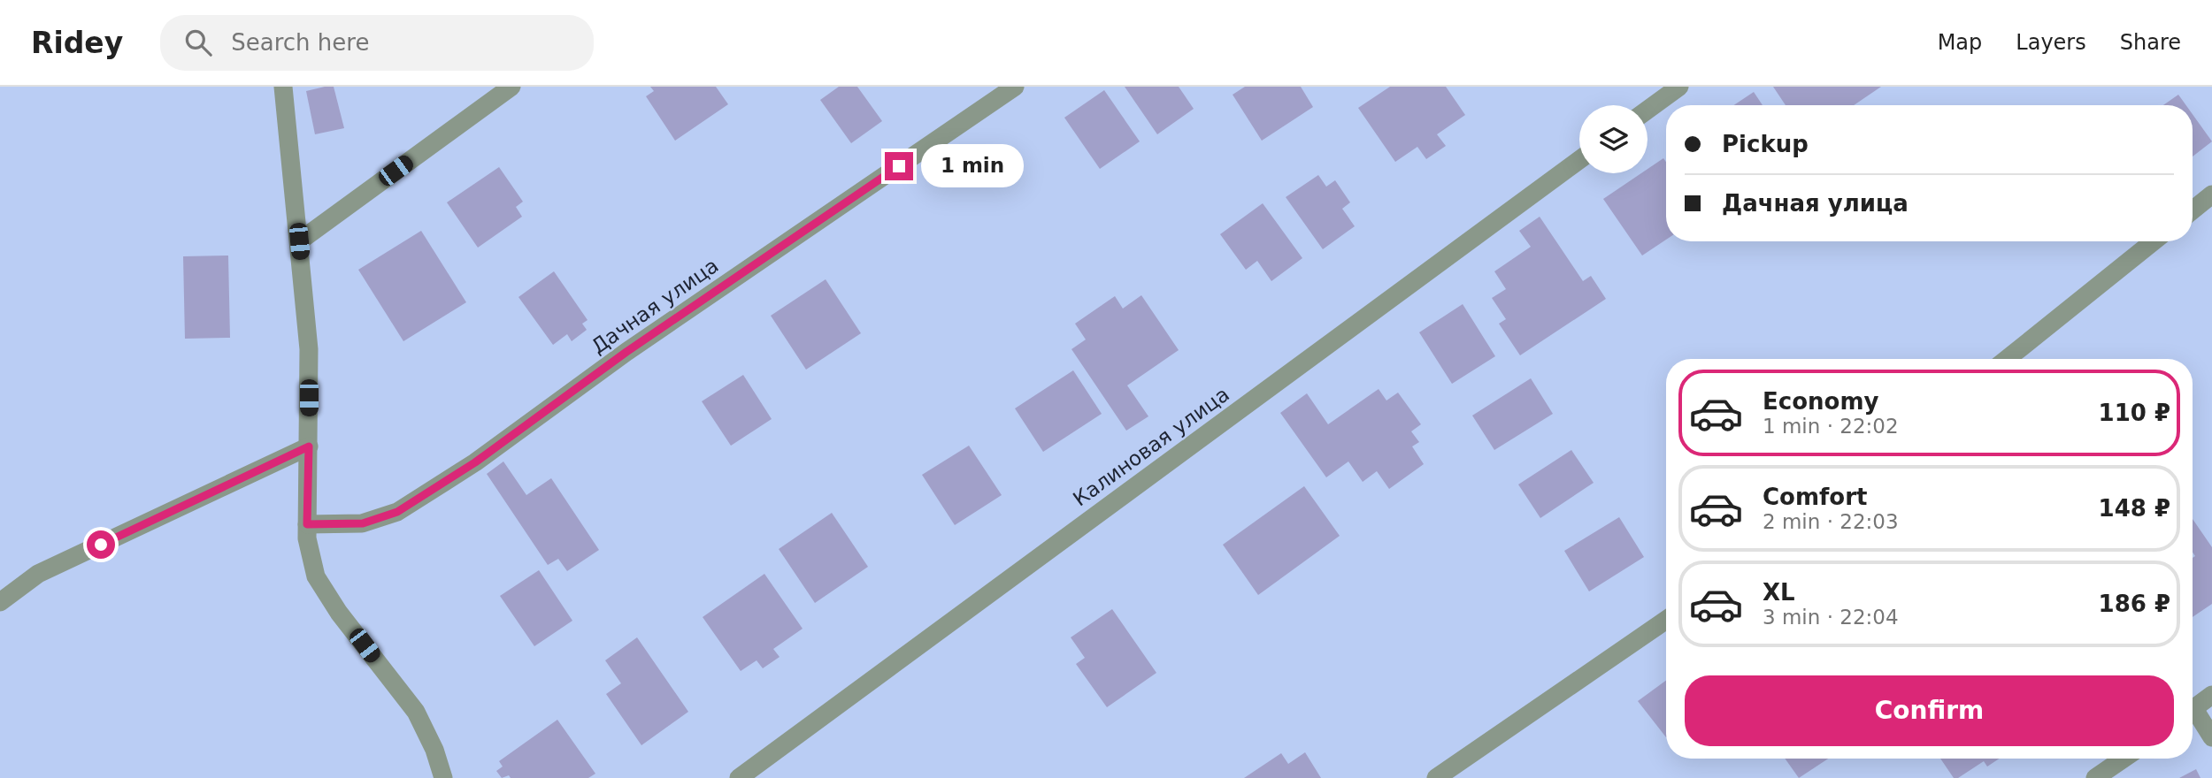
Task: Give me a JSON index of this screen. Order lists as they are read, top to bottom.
{
  "streets": {
    "street": ["Дачная улица", "Калиновая улица"]
  },
  "page": {
    "header": "Ridey",
    "search": "Search here",
    "nav": ["Map", "Layers", "Share"],
    "banner": ["Pickup", "Дачная улица"],
    "bubble": "1 min",
    "list": [
      {
        "name": "Economy",
        "note": "1 min · 22:02",
        "value": "110 ₽"
      },
      {
        "name": "Comfort",
        "note": "2 min · 22:03",
        "value": "148 ₽"
      },
      {
        "name": "XL",
        "note": "3 min · 22:04",
        "value": "186 ₽"
      }
    ],
    "buttons": "Confirm"
  }
}
